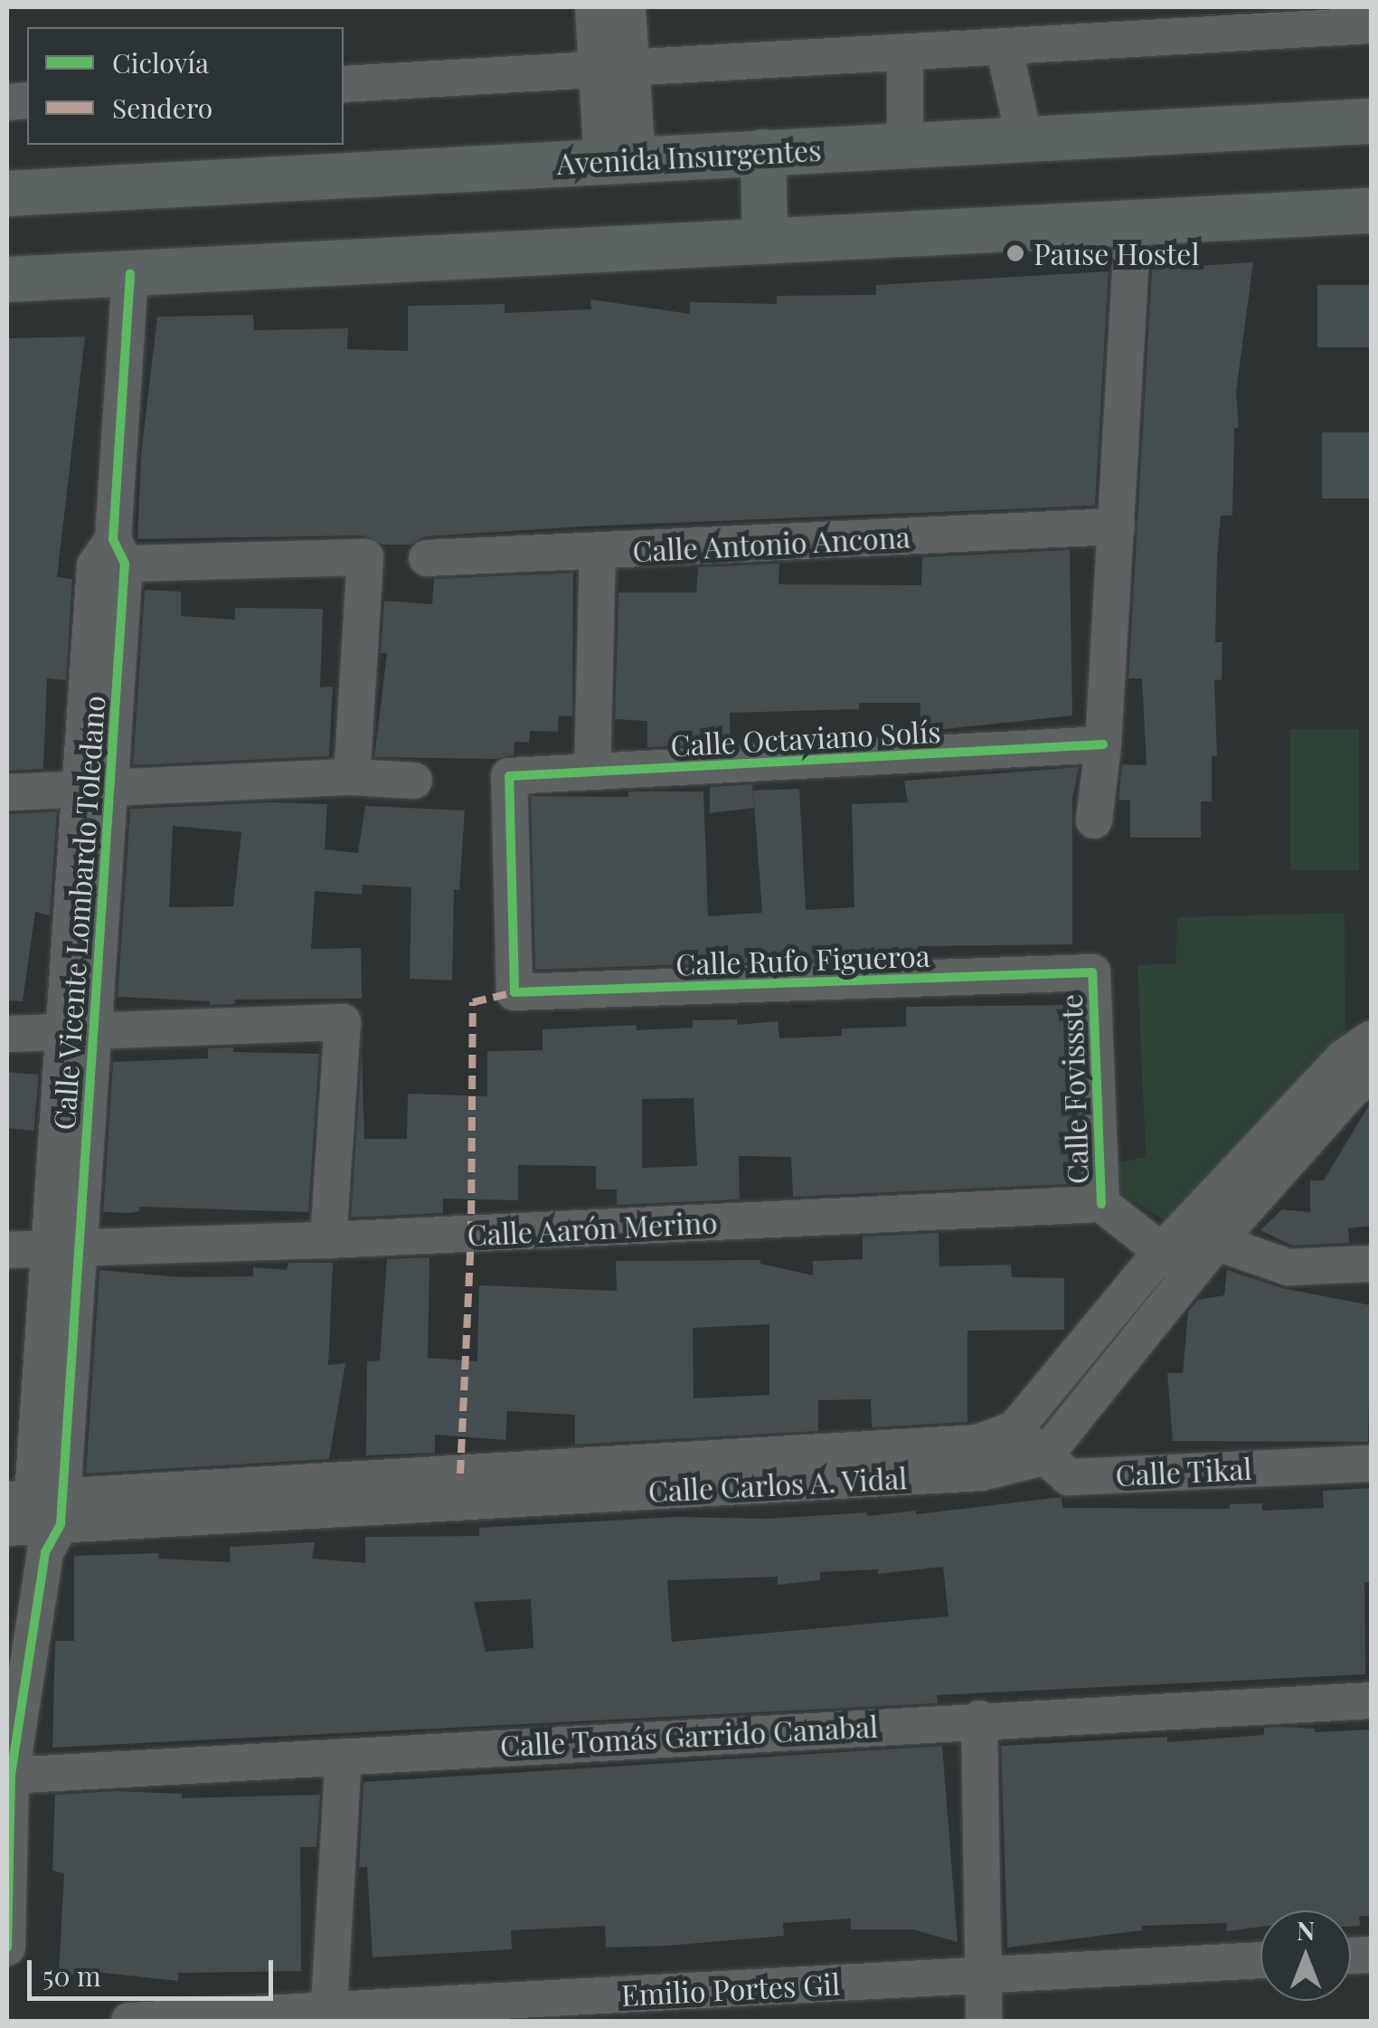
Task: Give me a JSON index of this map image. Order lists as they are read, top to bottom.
{
  "streets": {
    "main road": ["Avenida Insurgentes"],
    "street": [
      "Calle Antonio Ancona",
      "Calle Octaviano Solís",
      "Calle Vicente Lombardo Toledano",
      "Calle Rufo Figueroa",
      "Calle Fovissste",
      "Calle Aarón Merino",
      "Calle Tikal",
      "Calle Carlos A. Vidal",
      "Calle Tomás Garrido Canabal",
      "Emilio Portes Gil"
    ]
  },
  "crossings": [
    ["Calle Octaviano Solís", "Calle Rufo Figueroa"],
    ["Calle Vicente Lombardo Toledano", "Calle Aarón Merino"],
    ["Calle Vicente Lombardo Toledano", "Calle Carlos A. Vidal"],
    ["Calle Vicente Lombardo Toledano", "Calle Tomás Garrido Canabal"],
    ["Calle Rufo Figueroa", "Calle Fovissste"],
    ["Calle Fovissste", "Calle Aarón Merino"],
    ["Calle Tikal", "Calle Carlos A. Vidal"]
  ],
  "places": ["Pause Hostel"],
  "legend": ["Ciclovía", "Sendero"],
  "scale_bar": "50 m",
  "north": "top"
}
